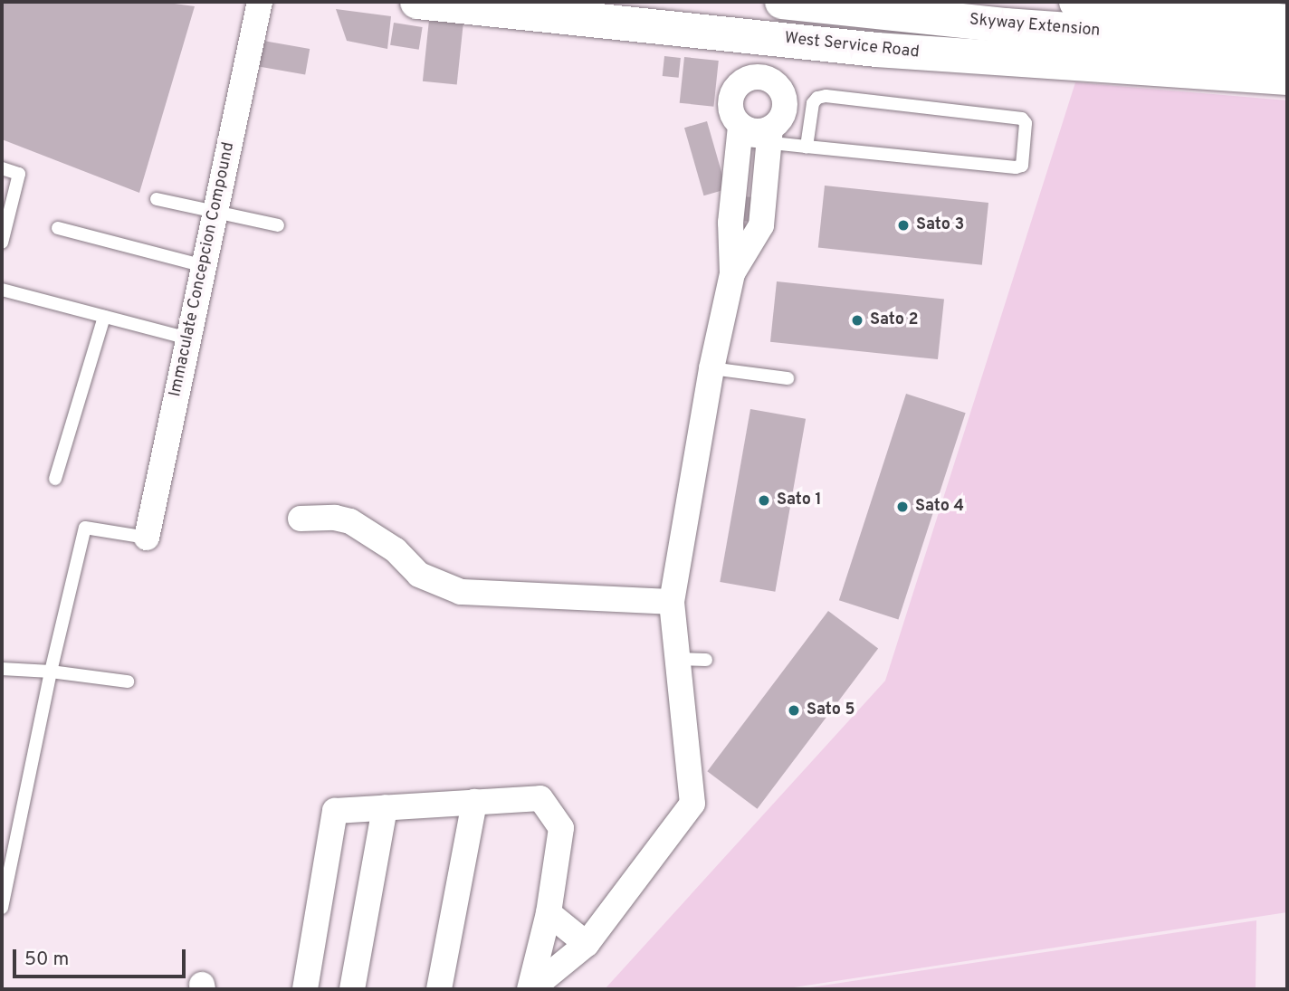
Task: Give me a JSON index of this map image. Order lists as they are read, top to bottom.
{
  "streets": {
    "main road": ["Skyway Extension", "West Service Road"],
    "street": ["Immaculate Concepcion Compound"]
  },
  "places": [
    "Sato 3",
    "Sato 2",
    "Sato 1",
    "Sato 4",
    "Sato 5"
  ],
  "scale_bar": "50 m"
}
